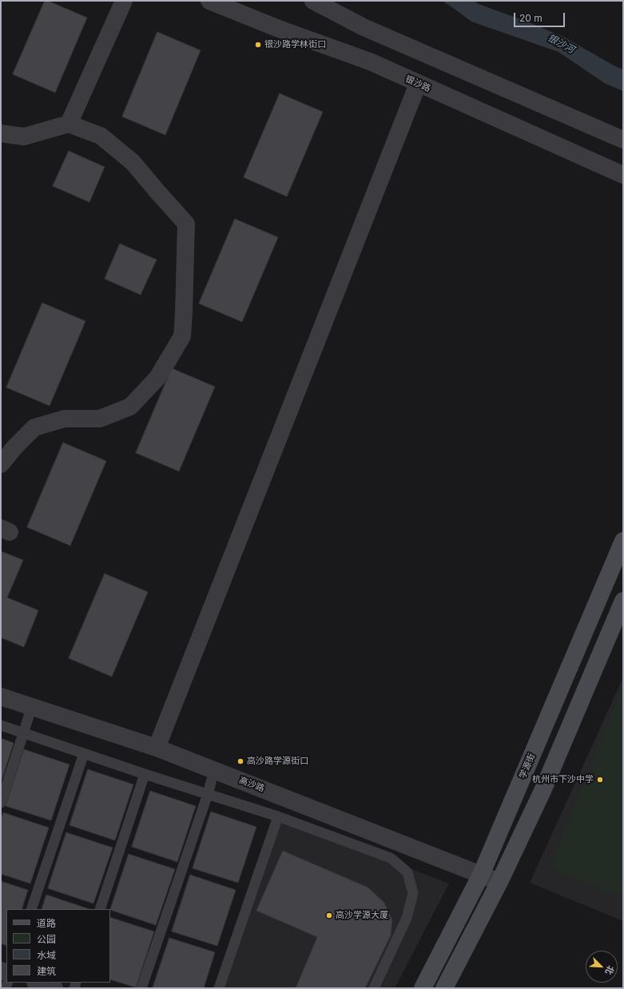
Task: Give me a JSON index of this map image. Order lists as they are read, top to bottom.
{
  "streets": {
    "main road": ["学源街"],
    "street": ["银沙路", "高沙路"]
  },
  "crossings": [
    ["学源街", "高沙路"]
  ],
  "water": ["银沙河"],
  "places": [
    "银沙路学林街口",
    "高沙路学源街口",
    "杭州市下沙中学",
    "高沙学源大厦"
  ],
  "legend": [
    "道路",
    "公园",
    "水域",
    "建筑"
  ],
  "scale_bar": "20 m",
  "north": "bottom right"
}
